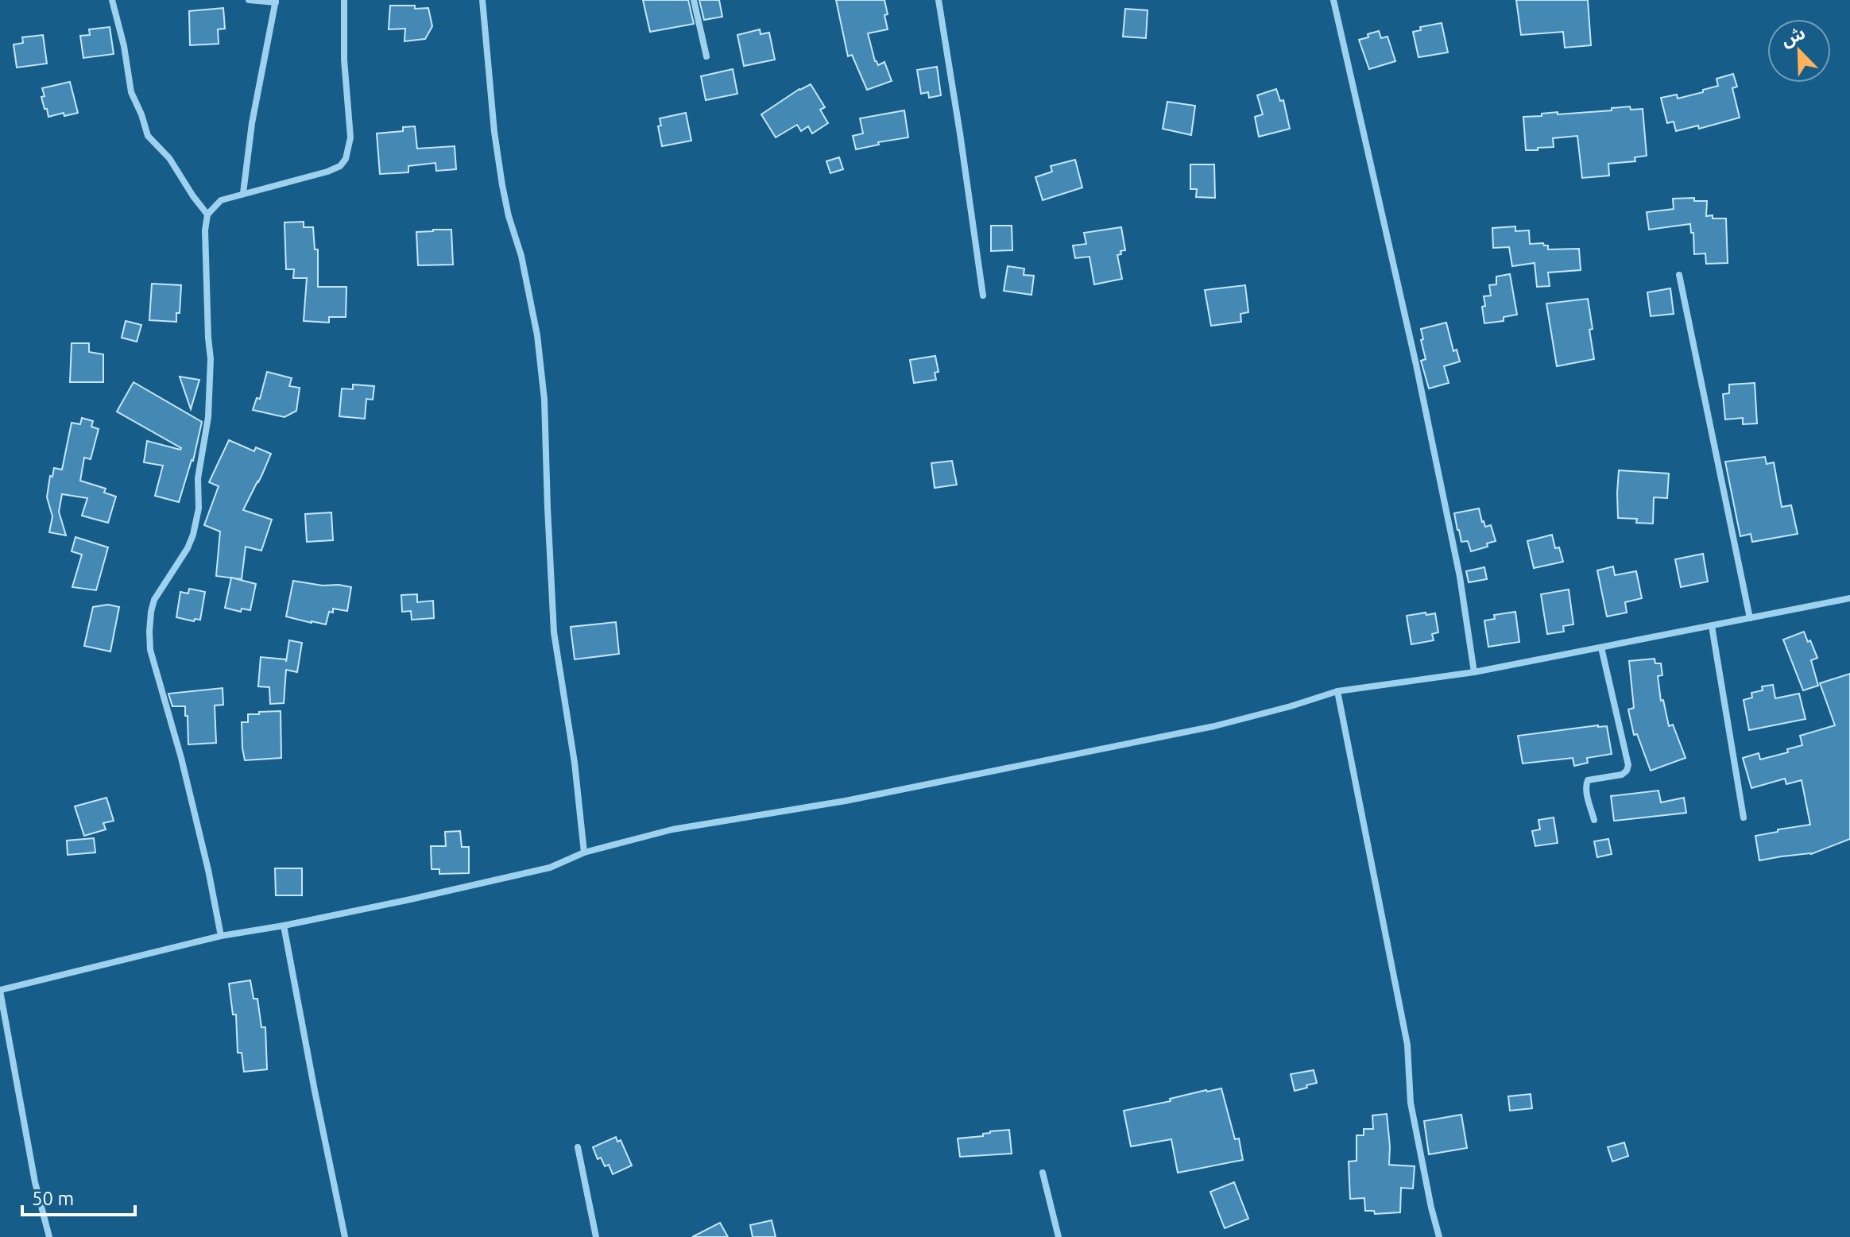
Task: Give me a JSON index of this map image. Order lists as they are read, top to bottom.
{
  "scale_bar": "50 m",
  "north": "top left"
}
